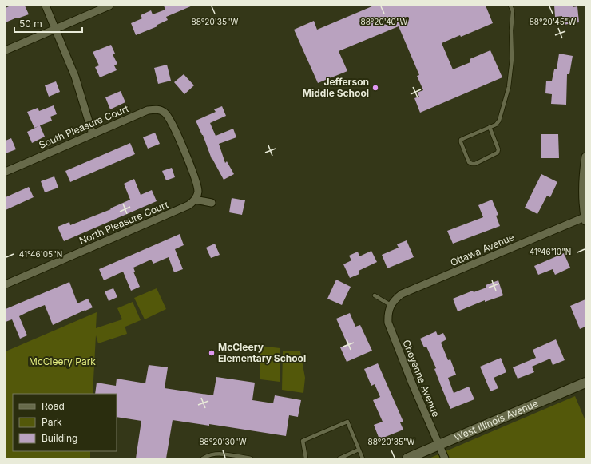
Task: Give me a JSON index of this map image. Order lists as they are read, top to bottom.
{
  "streets": {
    "main road": ["West Illinois Avenue"],
    "street": [
      "South Pleasure Court",
      "North Pleasure Court",
      "Ottawa Avenue",
      "Cheyenne Avenue"
    ]
  },
  "crossings": [
    ["South Pleasure Court", "North Pleasure Court"],
    ["Ottawa Avenue", "Cheyenne Avenue"],
    ["Cheyenne Avenue", "West Illinois Avenue"]
  ],
  "parks": ["McCleery Park"],
  "places": ["Jefferson Middle School", "McCleery Elementary School"],
  "legend": ["Road", "Park", "Building"],
  "scale_bar": "50 m",
  "coordinates": [
    "88°20'35\"W",
    "88°20'40\"W",
    "88°20'45\"W",
    "41°46'10\"N",
    "41°46'05\"N",
    "88°20'30\"W"
  ]
}
